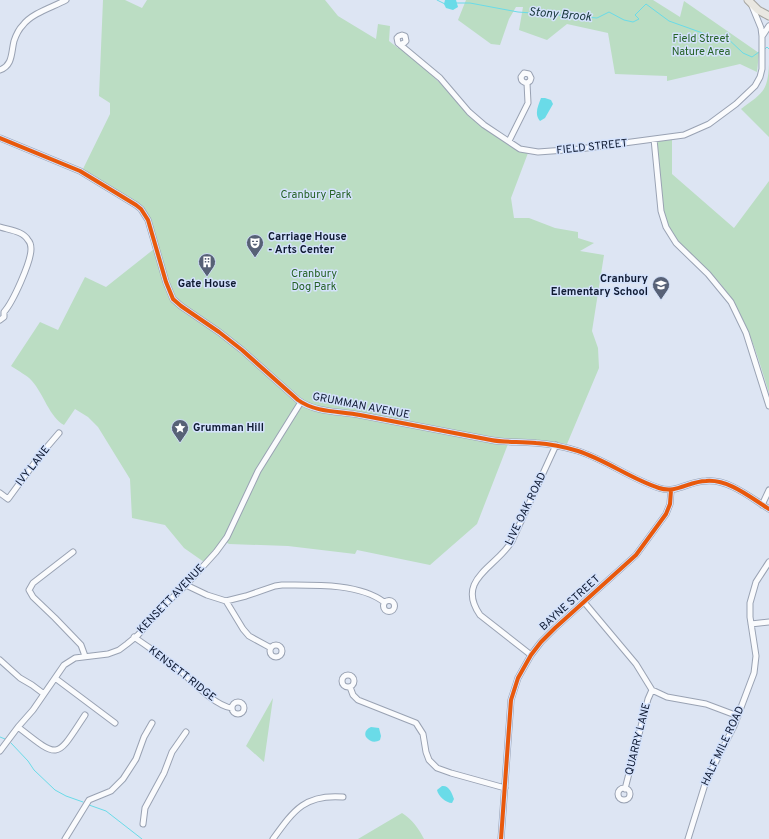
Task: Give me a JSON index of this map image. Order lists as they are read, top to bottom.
{
  "streets": {
    "street": [
      "FIELD STREET",
      "GRUMMAN AVENUE",
      "IVY LANE",
      "LIVE OAK ROAD",
      "KENSETT AVENUE",
      "BAYNE STREET",
      "KENSETT RIDGE",
      "QUARRY LANE",
      "HALF MILE ROAD"
    ]
  },
  "crossings": [
    ["GRUMMAN AVENUE", "LIVE OAK ROAD"],
    ["GRUMMAN AVENUE", "KENSETT AVENUE"],
    ["GRUMMAN AVENUE", "BAYNE STREET"],
    ["LIVE OAK ROAD", "BAYNE STREET"],
    ["KENSETT AVENUE", "KENSETT RIDGE"]
  ],
  "water": ["Stony Brook"],
  "parks": ["Field Street Nature Area", "Cranbury Park", "Cranbury Dog Park"],
  "places": {
    "theatre": ["Carriage House - Arts Center"],
    "building": ["Gate House"],
    "school or university": ["Cranbury Elementary School"],
    "place": ["Grumman Hill"]
  }
}
